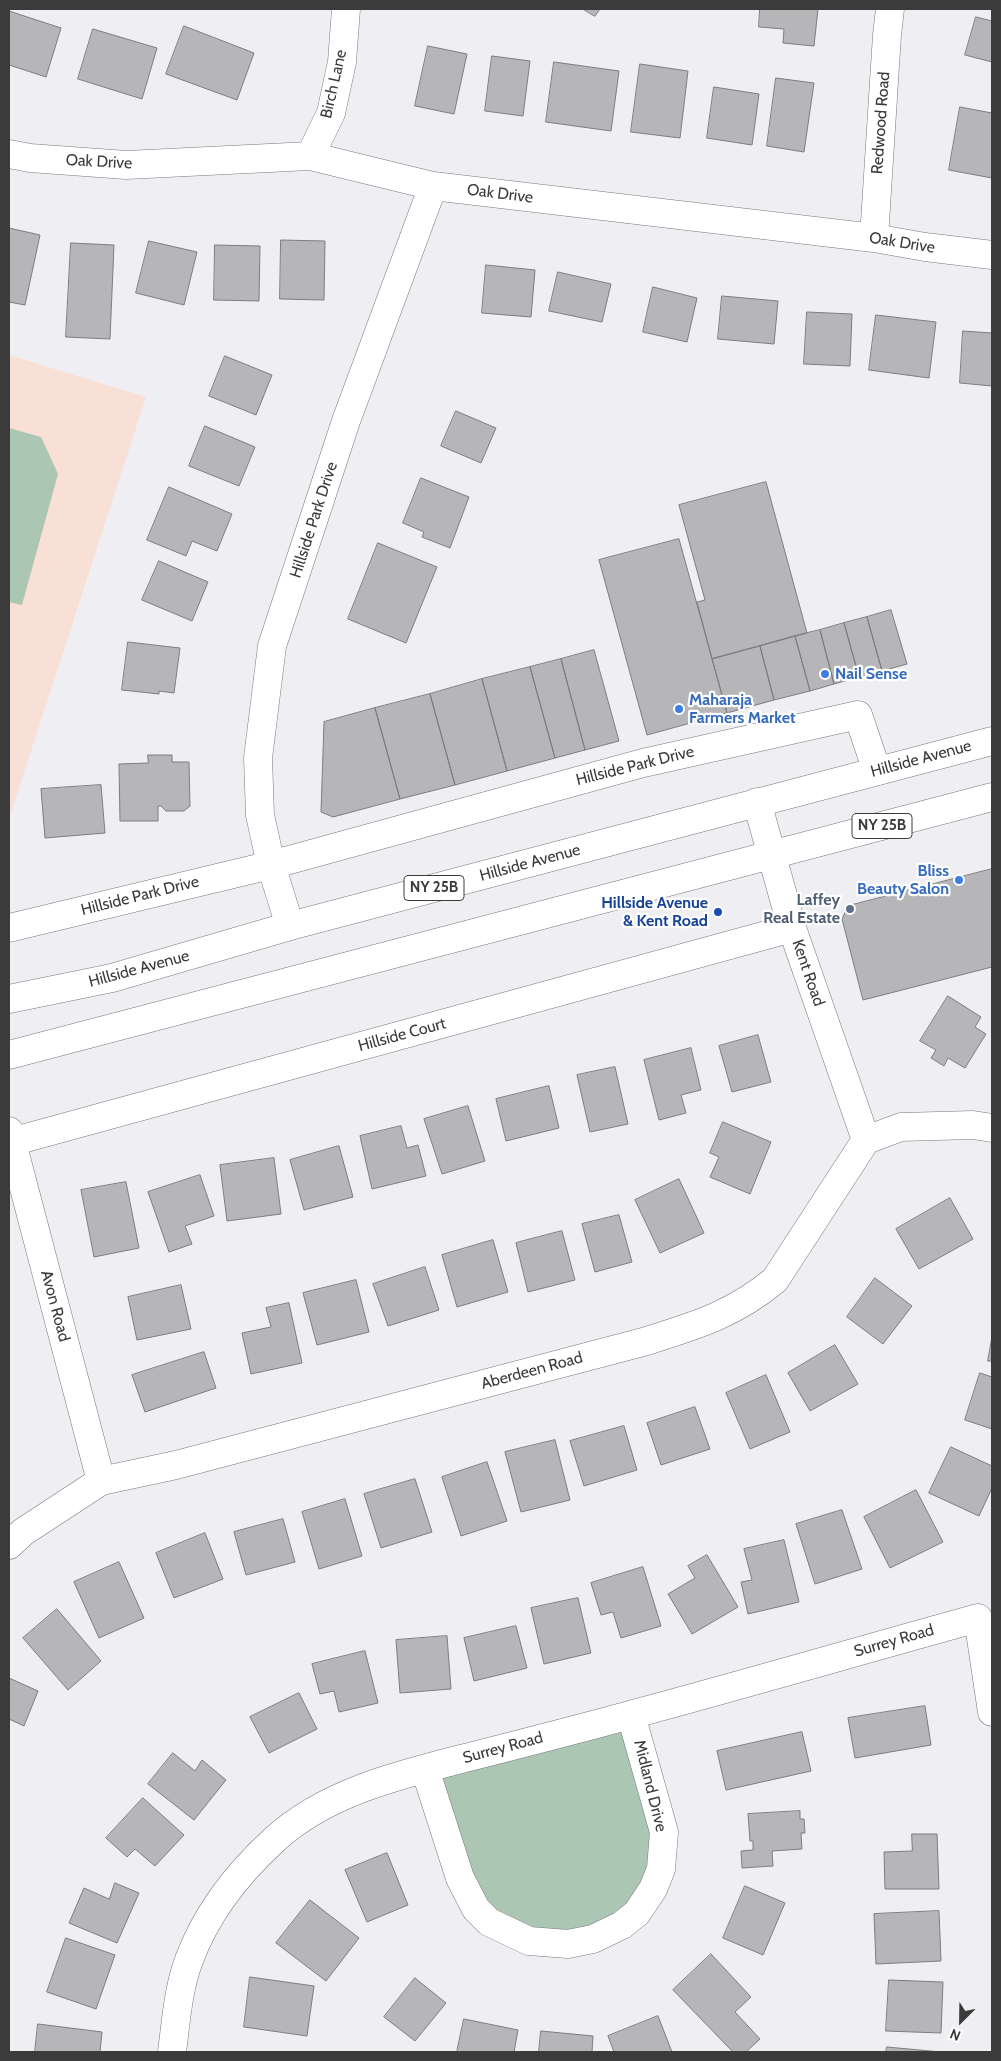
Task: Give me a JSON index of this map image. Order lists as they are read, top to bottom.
{
  "streets": {
    "street": [
      "Birch Lane",
      "Redwood Road",
      "Oak Drive",
      "Hillside Park Drive",
      "Hillside Avenue",
      "NY 25B",
      "Kent Road",
      "Hillside Court",
      "Avon Road",
      "Aberdeen Road",
      "Surrey Road",
      "Midland Drive"
    ]
  },
  "crossings": [
    ["Birch Lane", "Oak Drive"],
    ["Redwood Road", "Oak Drive"],
    ["Oak Drive", "Hillside Park Drive"],
    ["Hillside Park Drive", "Hillside Avenue"],
    ["Hillside Avenue", "Kent Road"],
    ["NY 25B", "Kent Road"],
    ["Kent Road", "Hillside Court"],
    ["Kent Road", "Aberdeen Road"],
    ["Hillside Court", "Avon Road"],
    ["Avon Road", "Aberdeen Road"],
    ["Surrey Road", "Midland Drive"]
  ],
  "places": [
    "Nail Sense",
    "Maharaja Farmers Market",
    "Bliss Beauty Salon",
    "Laffey Real Estate",
    "Hillside Avenue & Kent Road"
  ],
  "north": "bottom left"
}
